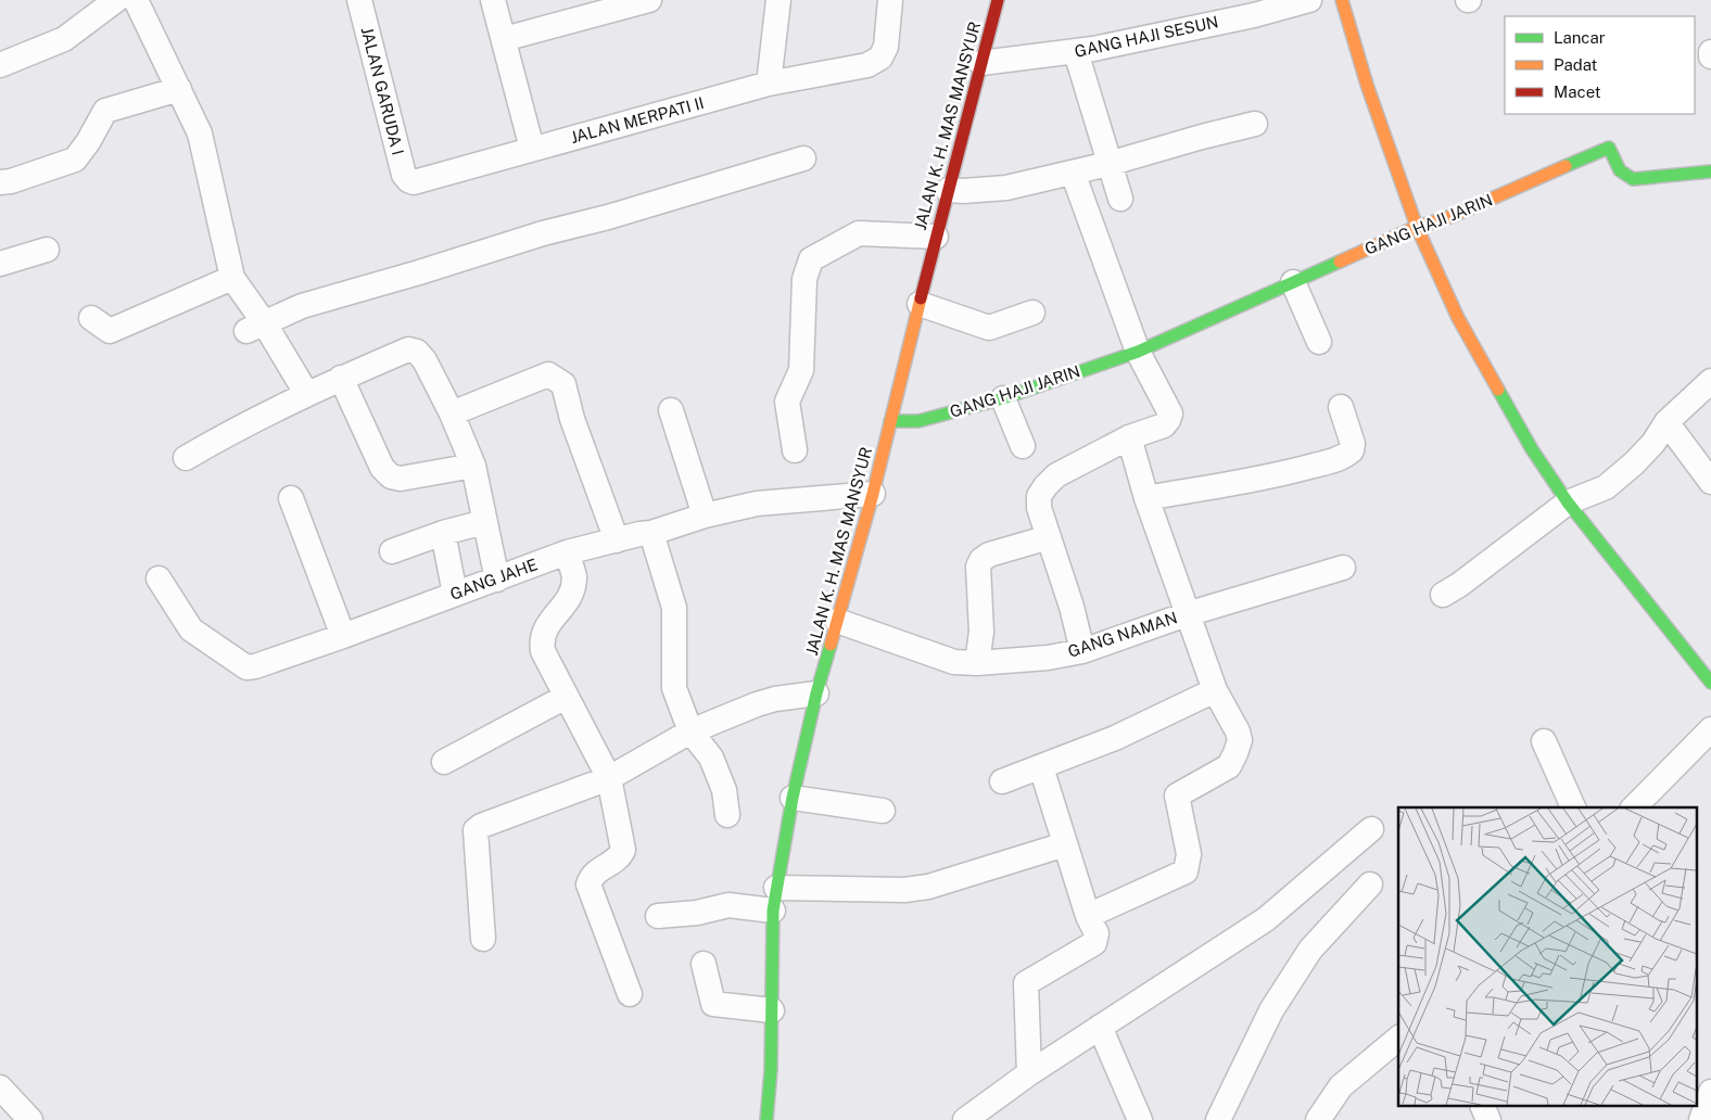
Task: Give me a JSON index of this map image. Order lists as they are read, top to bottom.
{
  "streets": {
    "street": [
      "GANG HAJI SESUN",
      "JALAN GARUDA I",
      "JALAN MERPATI II",
      "JALAN K. H. MAS MANSYUR",
      "GANG HAJI JARIN",
      "GANG JAHE",
      "GANG NAMAN"
    ]
  },
  "crossings": [
    ["GANG HAJI SESUN", "JALAN K. H. MAS MANSYUR"],
    ["JALAN GARUDA I", "JALAN MERPATI II"],
    ["JALAN K. H. MAS MANSYUR", "GANG HAJI JARIN"],
    ["JALAN K. H. MAS MANSYUR", "GANG JAHE"],
    ["JALAN K. H. MAS MANSYUR", "GANG NAMAN"]
  ],
  "legend": ["Lancar", "Padat", "Macet"]
}
